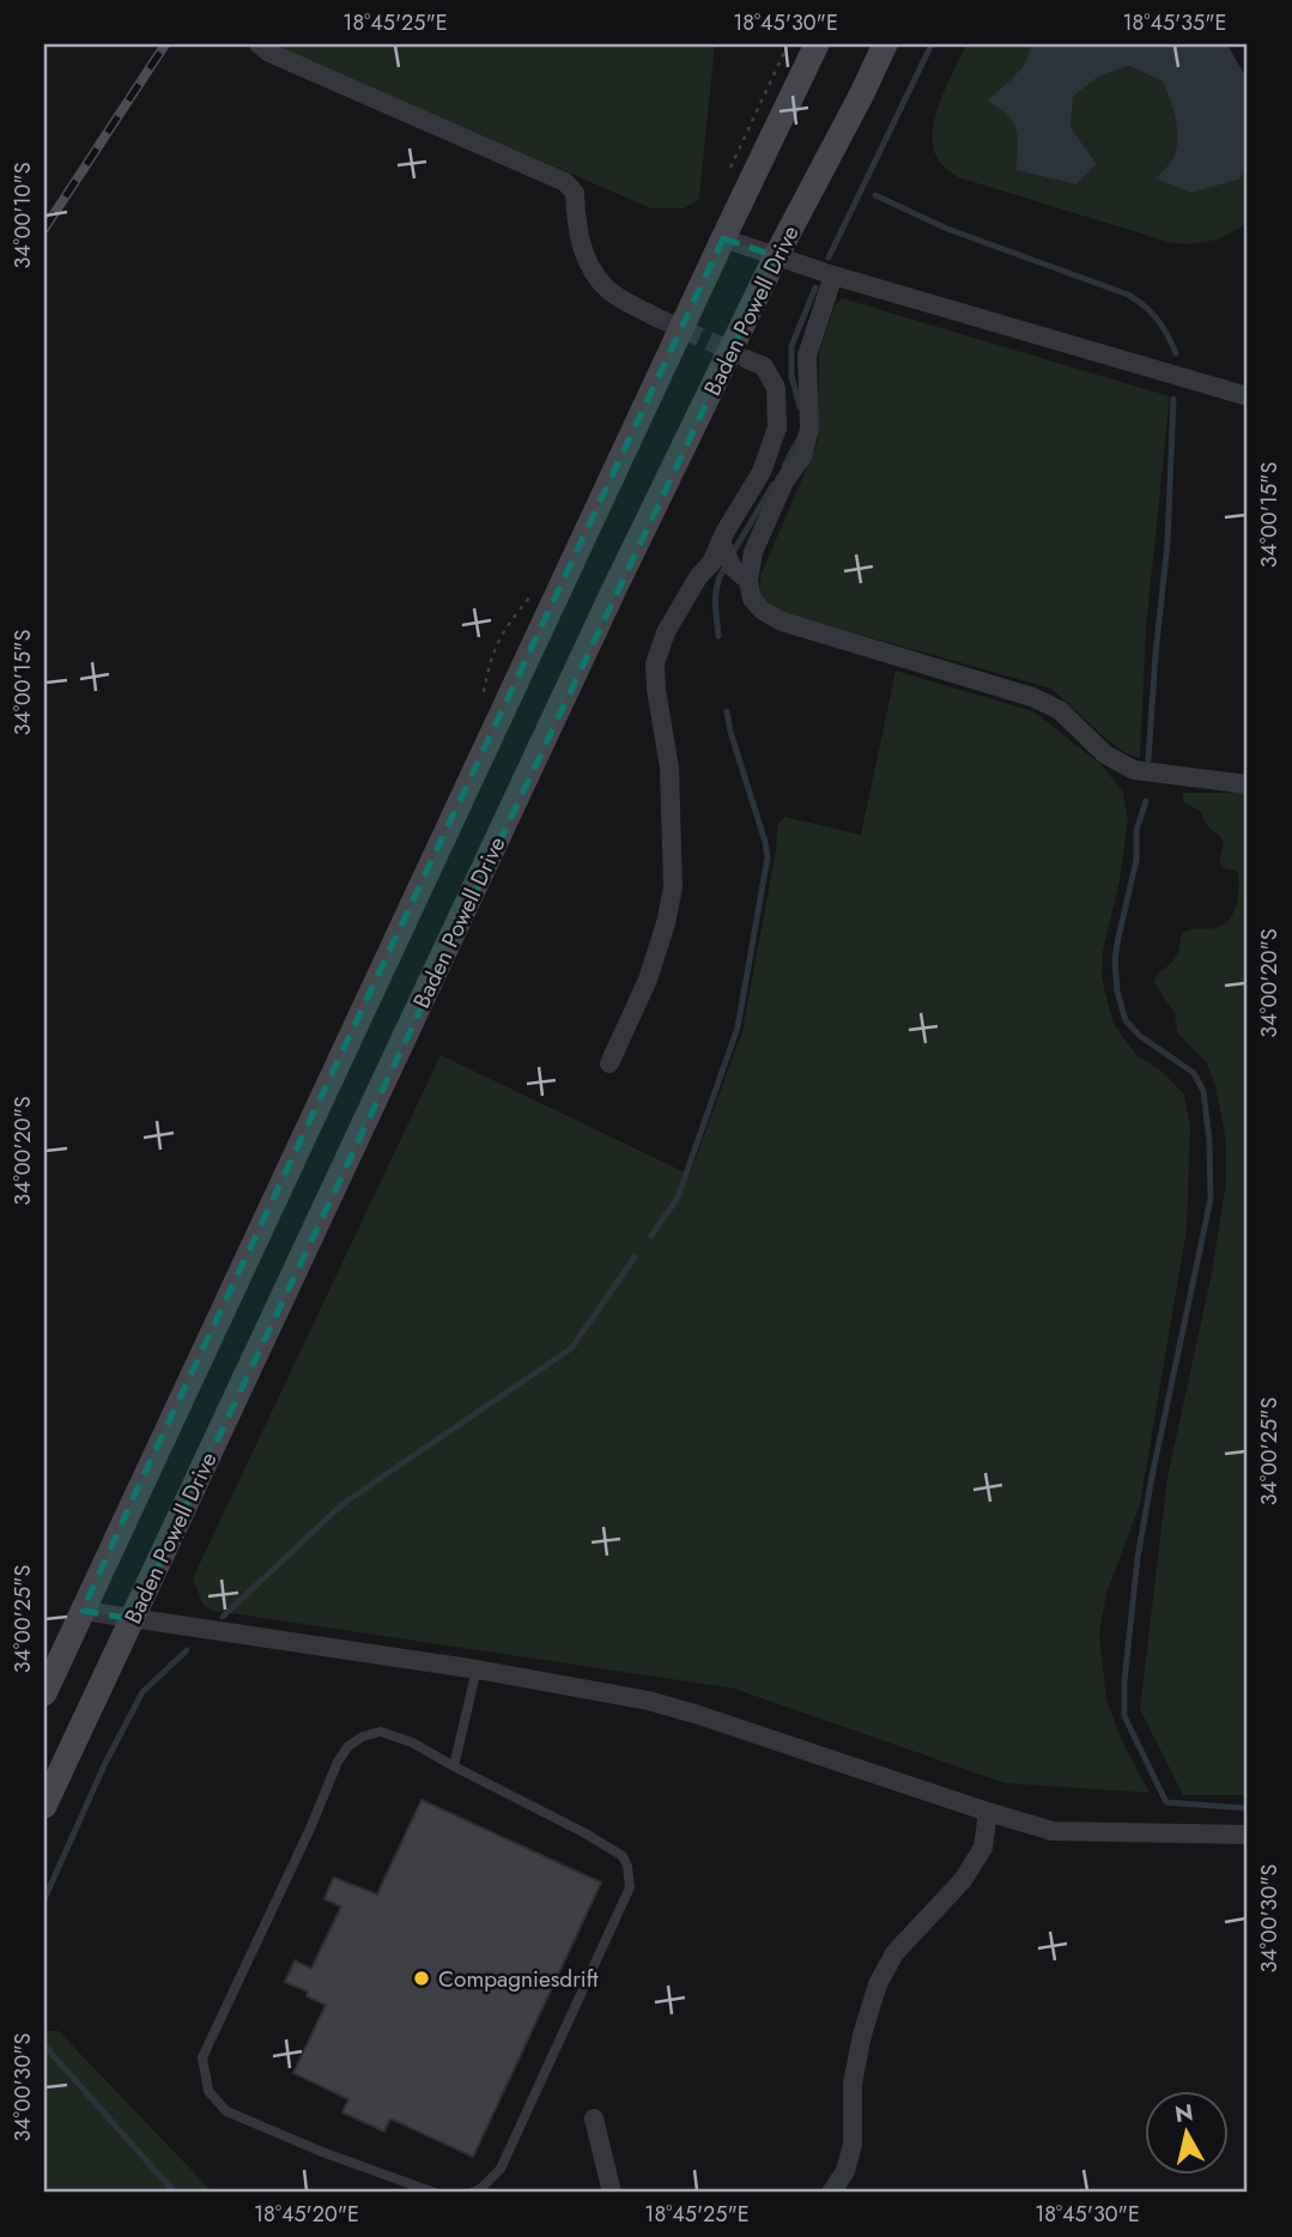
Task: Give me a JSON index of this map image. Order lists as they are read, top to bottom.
{
  "streets": {
    "main road": ["Baden Powell Drive"]
  },
  "places": ["Compagniesdrift"],
  "north": "top",
  "coordinates": [
    "18°45'25\"E",
    "18°45'30\"E",
    "18°45'35\"E",
    "34°00'10\"S",
    "34°00'15\"S",
    "34°00'20\"S",
    "34°00'25\"S",
    "34°00'30\"S",
    "18°45'20\"E"
  ]
}
